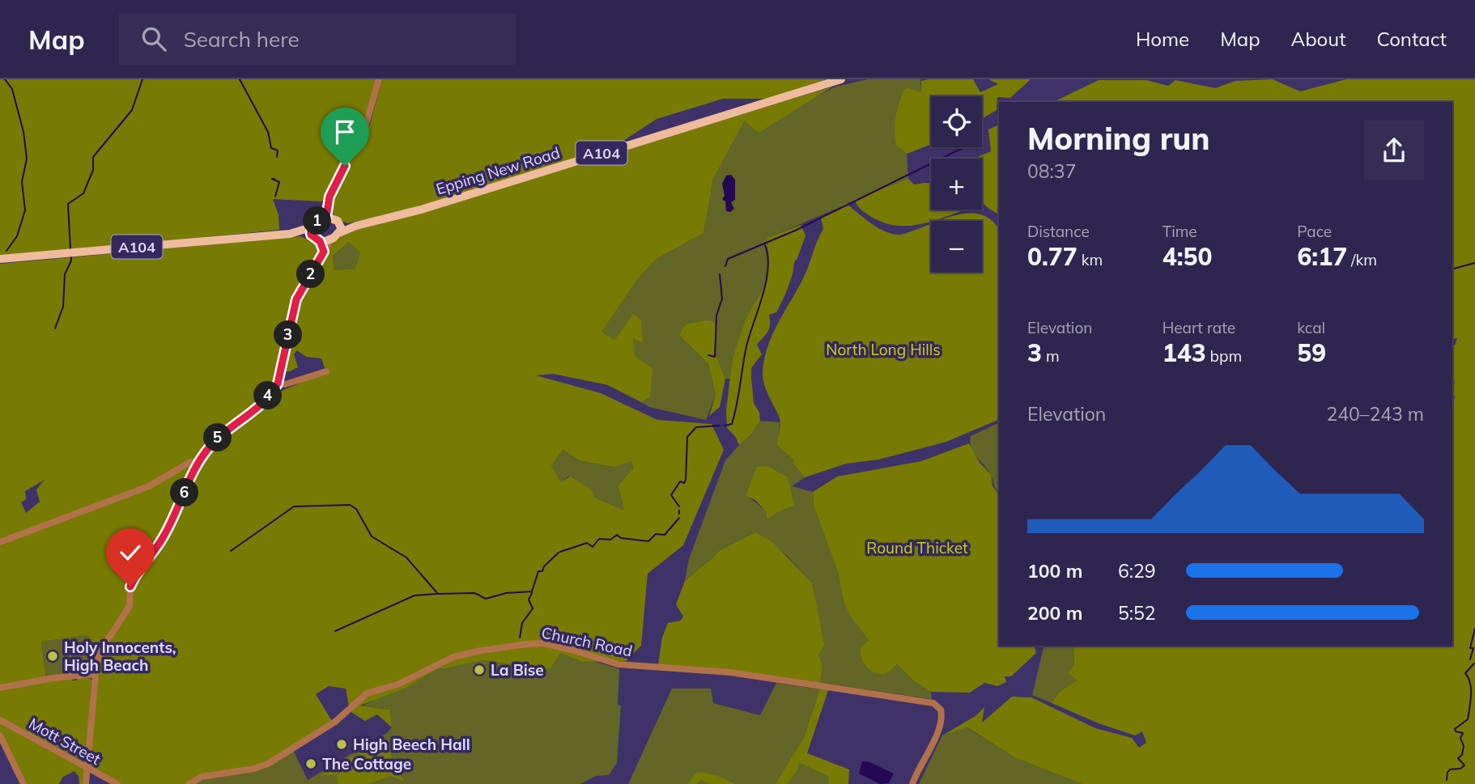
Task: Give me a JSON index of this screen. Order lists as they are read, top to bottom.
{
  "streets": {
    "main road": ["A104", "Epping New Road"],
    "street": ["Church Road", "Mott Street"]
  },
  "crossings": [
    ["A104", "Epping New Road"]
  ],
  "parks": ["North Long Hills", "Round Thicket"],
  "places": [
    "Holy Innocents, High Beach",
    "La Bise",
    "High Beech Hall",
    "The Cottage"
  ],
  "page": {
    "header": "Map",
    "search": "Search here",
    "nav": [
      "Home",
      "Map",
      "About",
      "Contact"
    ],
    "map_buttons": ["+", "−"],
    "heading": ["Morning run", "08:37"],
    "stats": [
      ["Distance", "0.77 km"],
      ["Time", "4:50"],
      ["Pace", "6:17 /km"],
      ["Elevation", "3 m"],
      ["Heart rate", "143 bpm"],
      ["kcal", "59"]
    ],
    "pins": [
      "1",
      "2",
      "3",
      "4",
      "5",
      "6"
    ],
    "chart": ["Elevation", "240–243 m"],
    "list": [
      {
        "name": "100 m",
        "note": "6:29"
      },
      {
        "name": "200 m",
        "note": "5:52"
      }
    ]
  }
}
